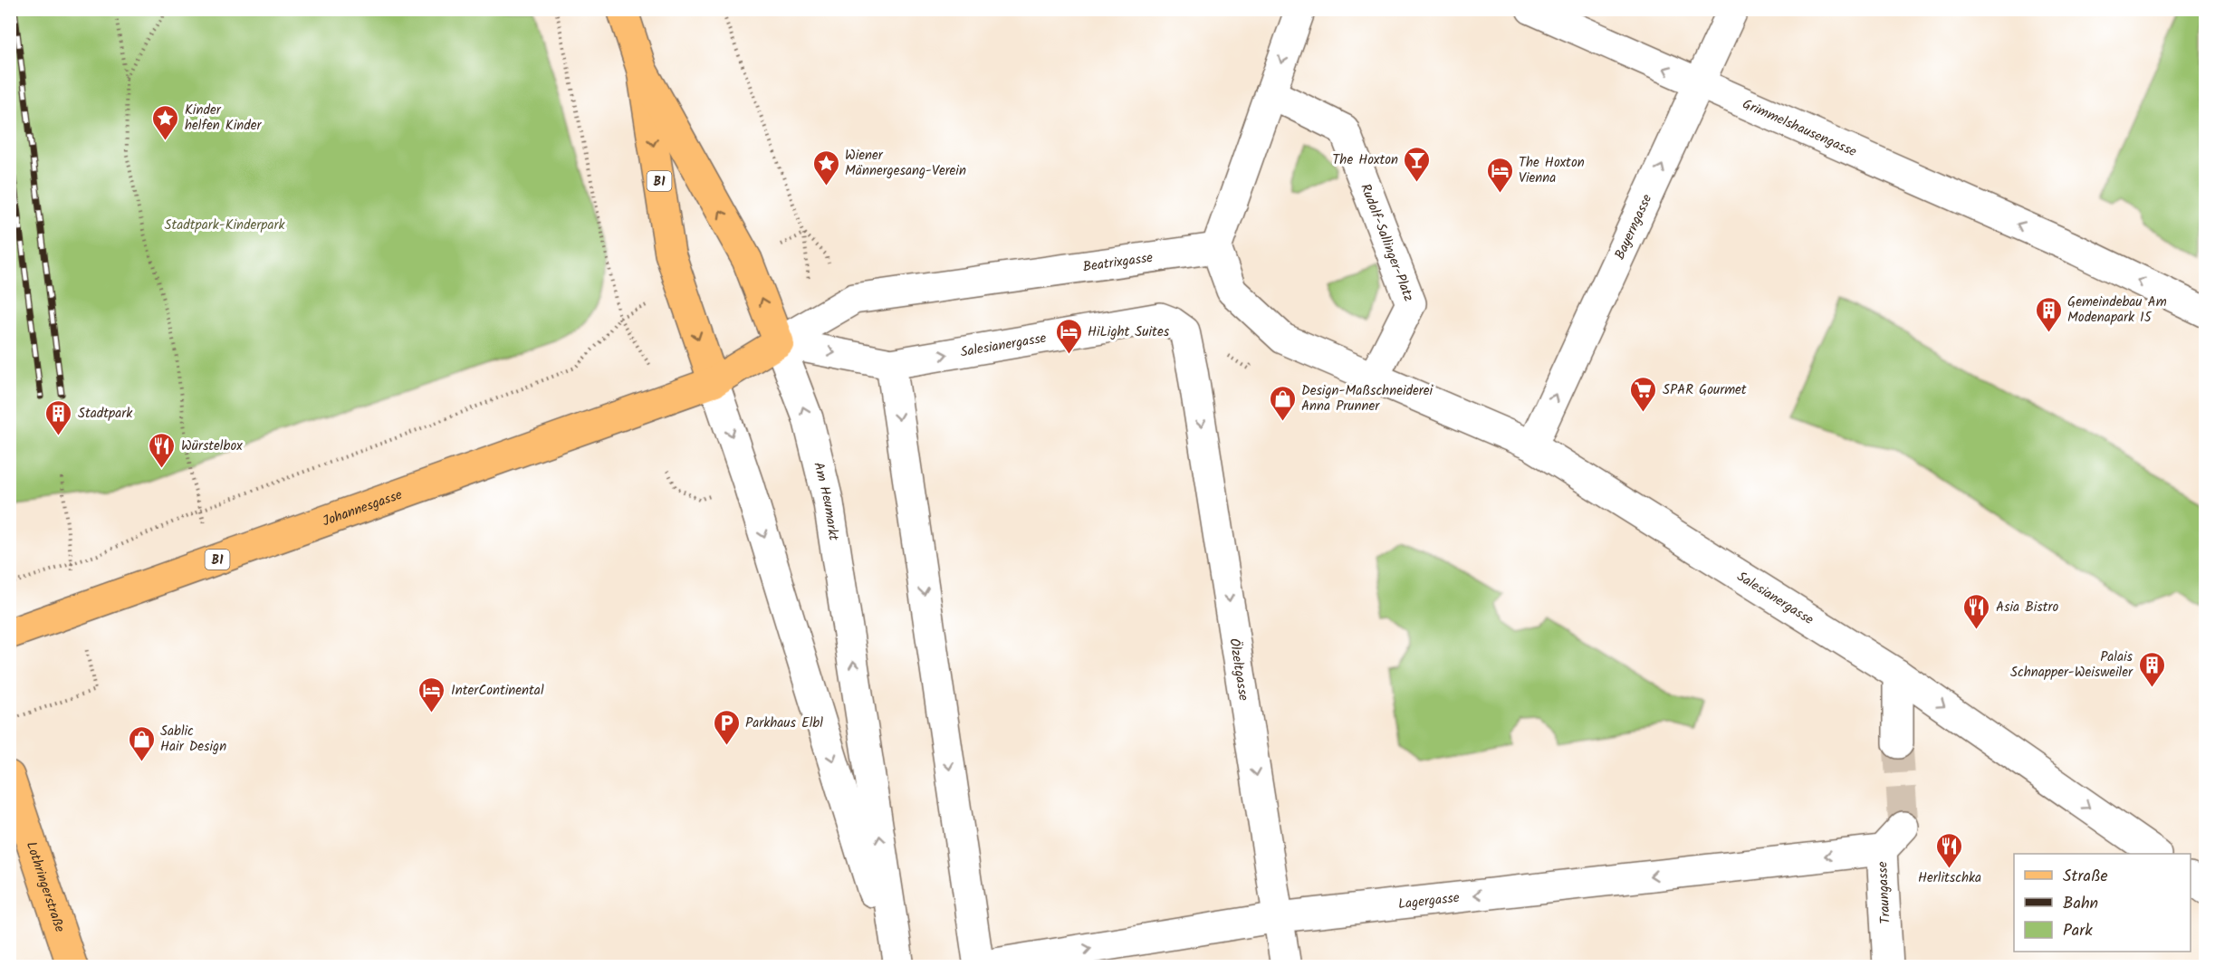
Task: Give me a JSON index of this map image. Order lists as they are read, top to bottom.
{
  "streets": {
    "main road": [
      "B1",
      "Am Heumarkt",
      "Johannesgasse",
      "Lothringerstraße"
    ],
    "street": [
      "Grimmelshausengasse",
      "Bayerngasse",
      "Rudolf-Sallinger-Platz",
      "Beatrixgasse",
      "Salesianergasse",
      "Ölzeltgasse",
      "Traungasse",
      "Lagergasse"
    ]
  },
  "crossings": [
    ["Grimmelshausengasse", "Bayerngasse"],
    ["B1", "Beatrixgasse"],
    ["B1", "Salesianergasse"],
    ["B1", "Am Heumarkt"],
    ["B1", "Johannesgasse"],
    ["Bayerngasse", "Salesianergasse"],
    ["Rudolf-Sallinger-Platz", "Salesianergasse"],
    ["Beatrixgasse", "Salesianergasse"],
    ["Beatrixgasse", "Am Heumarkt"],
    ["Salesianergasse", "Am Heumarkt"],
    ["Salesianergasse", "Ölzeltgasse"],
    ["Am Heumarkt", "Johannesgasse"],
    ["Ölzeltgasse", "Lagergasse"],
    ["Traungasse", "Lagergasse"]
  ],
  "one_way": [
    "Grimmelshausengasse",
    "Bayerngasse",
    "Salesianergasse",
    "Ölzeltgasse"
  ],
  "parks": ["Stadtpark-Kinderpark"],
  "places": {
    "place": ["Kinder helfen Kinder", "Wiener Männergesang-Verein"],
    "bar": ["The Hoxton"],
    "hotel": ["The Hoxton Vienna", "HiLight Suites", "InterContinental"],
    "building": ["Gemeindebau Am Modenapark 15", "Stadtpark", "Palais Schnapper-Weisweiler"],
    "supermarket": ["SPAR Gourmet"],
    "shop": ["Design-Maßschneiderei Anna Prunner", "Sablic Hair Design"],
    "restaurant": ["Würstelbox", "Asia Bistro", "Herlitschka"],
    "parking": ["Parkhaus Elbl"]
  },
  "legend": ["Straße", "Bahn", "Park"]
}
